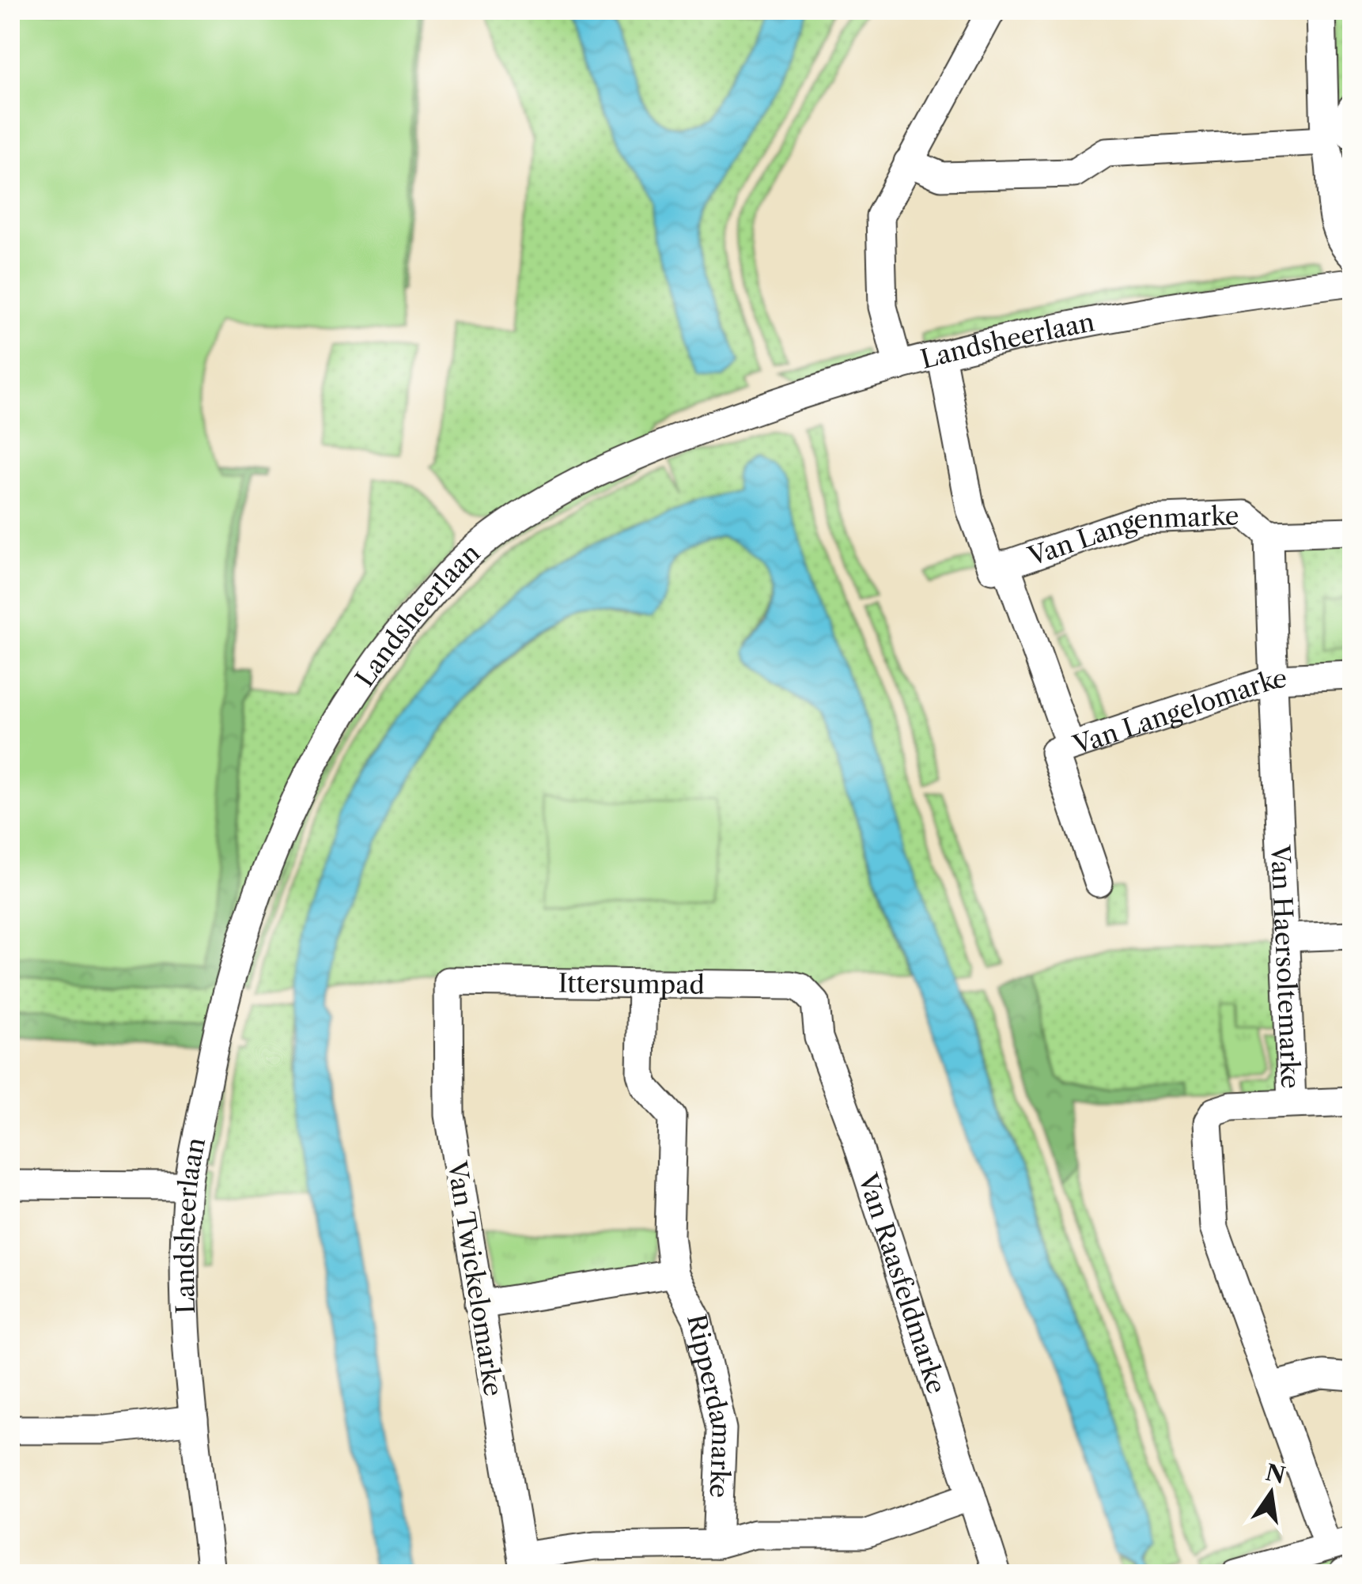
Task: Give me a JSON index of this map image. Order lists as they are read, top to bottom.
{
  "streets": {
    "street": [
      "Landsheerlaan",
      "Van Langenmarke",
      "Van Langelomarke",
      "Van Haersoltemarke",
      "Ittersumpad",
      "Van Twickelomarke",
      "Van Raasfeldmarke",
      "Ripperdamarke"
    ]
  },
  "crossings": [
    ["Van Langenmarke", "Van Haersoltemarke"],
    ["Van Langelomarke", "Van Haersoltemarke"],
    ["Ittersumpad", "Van Twickelomarke"],
    ["Ittersumpad", "Van Raasfeldmarke"],
    ["Ittersumpad", "Ripperdamarke"]
  ],
  "north": "top"
}
